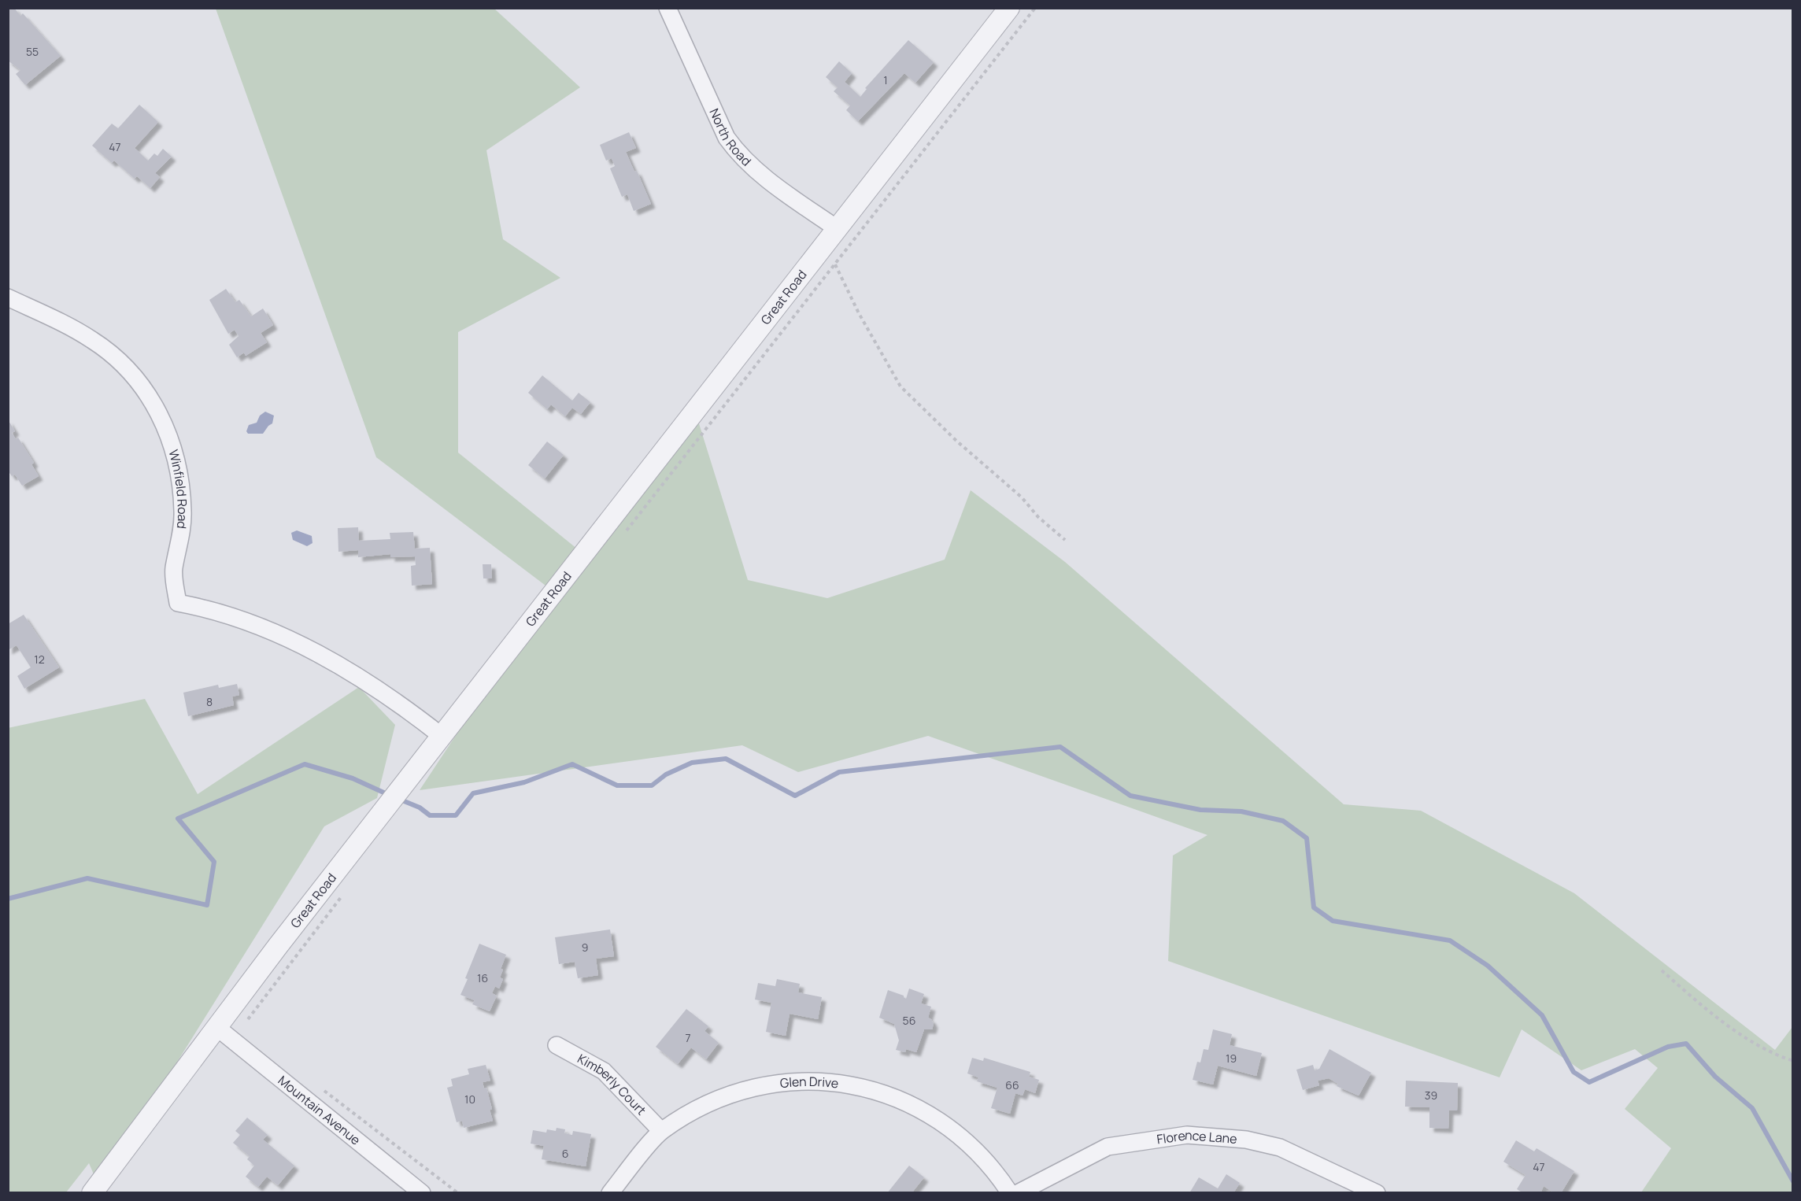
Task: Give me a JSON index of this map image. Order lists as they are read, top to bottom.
{
  "streets": {
    "street": [
      "North Road",
      "Great Road",
      "Winfield Road",
      "Glen Drive",
      "Kimberly Court",
      "Mountain Avenue",
      "Florence Lane"
    ]
  },
  "crossings": [
    ["North Road", "Great Road"],
    ["Great Road", "Winfield Road"],
    ["Great Road", "Mountain Avenue"],
    ["Glen Drive", "Kimberly Court"]
  ],
  "house_numbers": [
    "55",
    "1",
    "47",
    "12",
    "8",
    "9",
    "16",
    "56",
    "7",
    "19",
    "66",
    "39",
    "10",
    "6",
    "47"
  ]
}
